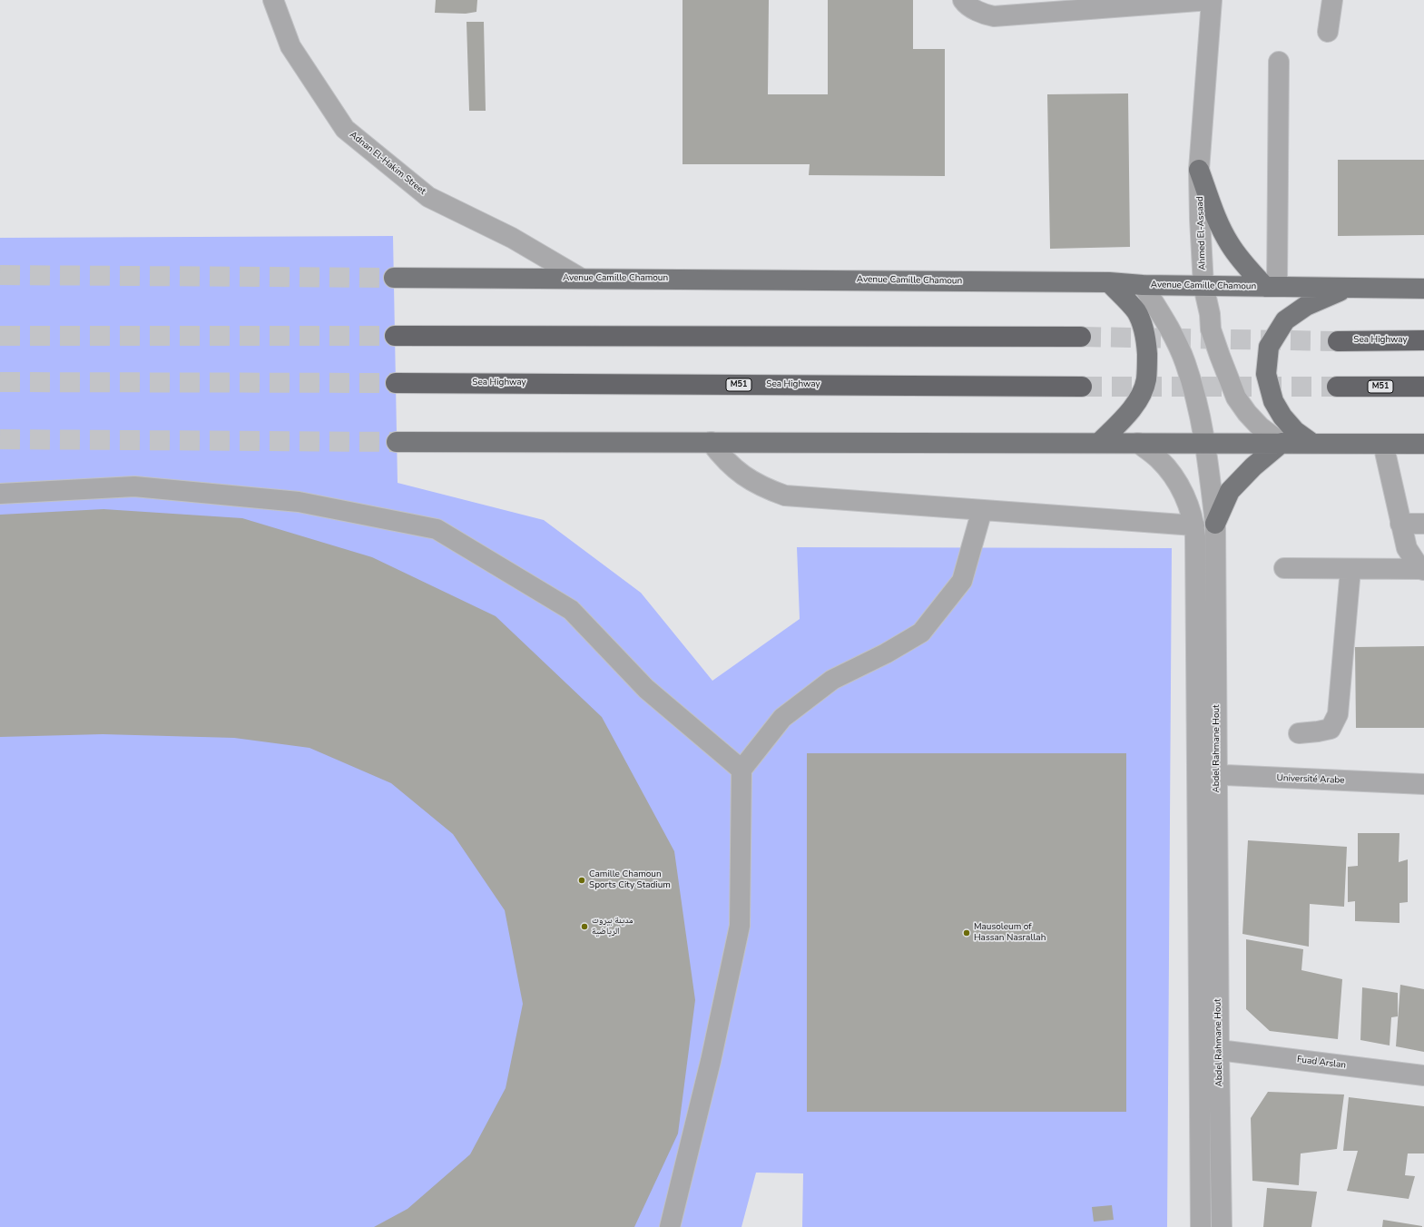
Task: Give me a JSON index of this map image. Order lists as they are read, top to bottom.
{
  "streets": {
    "highway": ["Sea Highway", "M51"],
    "main road": ["Avenue Camille Chamoun"],
    "street": [
      "Adnan El-Hakim Street",
      "Ahmed El-Assaad",
      "Abdel Rahmane Hout",
      "Université Arabe",
      "Fuad Arslan"
    ]
  },
  "crossings": [
    ["Adnan El-Hakim Street", "Avenue Camille Chamoun"],
    ["Ahmed El-Assaad", "Avenue Camille Chamoun"],
    ["Avenue Camille Chamoun", "Abdel Rahmane Hout"],
    ["Abdel Rahmane Hout", "Université Arabe"],
    ["Abdel Rahmane Hout", "Fuad Arslan"]
  ],
  "places": ["Camille Chamoun Sports City Stadium", "مدينة بيروت الرياضية", "Mausoleum of Hassan Nasrallah"]
}
